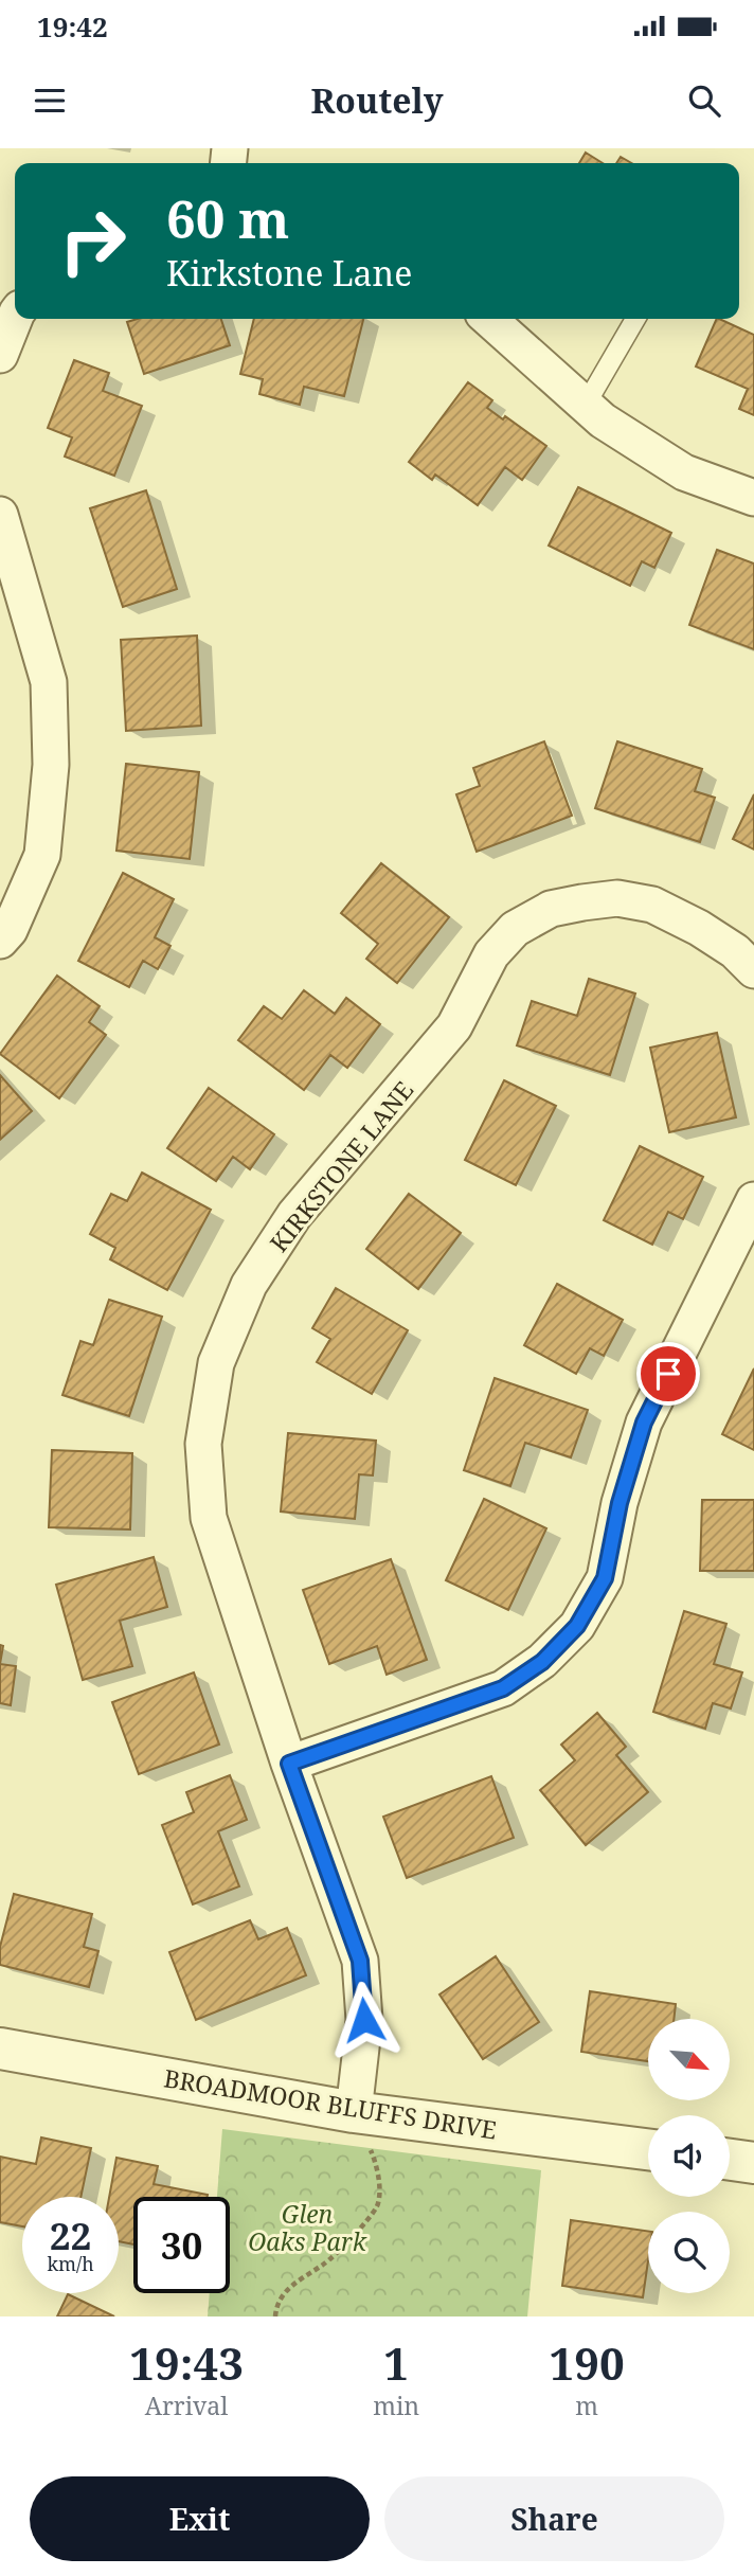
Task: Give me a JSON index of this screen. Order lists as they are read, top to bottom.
{
  "streets": {
    "street": ["KIRKSTONE LANE", "BROADMOOR BLUFFS DRIVE"]
  },
  "crossings": [
    ["KIRKSTONE LANE", "BROADMOOR BLUFFS DRIVE"]
  ],
  "parks": ["Glen Oaks Park"],
  "north": "bottom right",
  "page": {
    "status": "19:42",
    "header": "Routely",
    "turn": ["60 m", "Kirkstone Lane"],
    "speed": "22 km/h",
    "limit": "30",
    "eta": [
      "19:43",
      "Arrival",
      "1",
      "min",
      "190",
      "m"
    ],
    "buttons": ["Exit", "Share"]
  }
}
